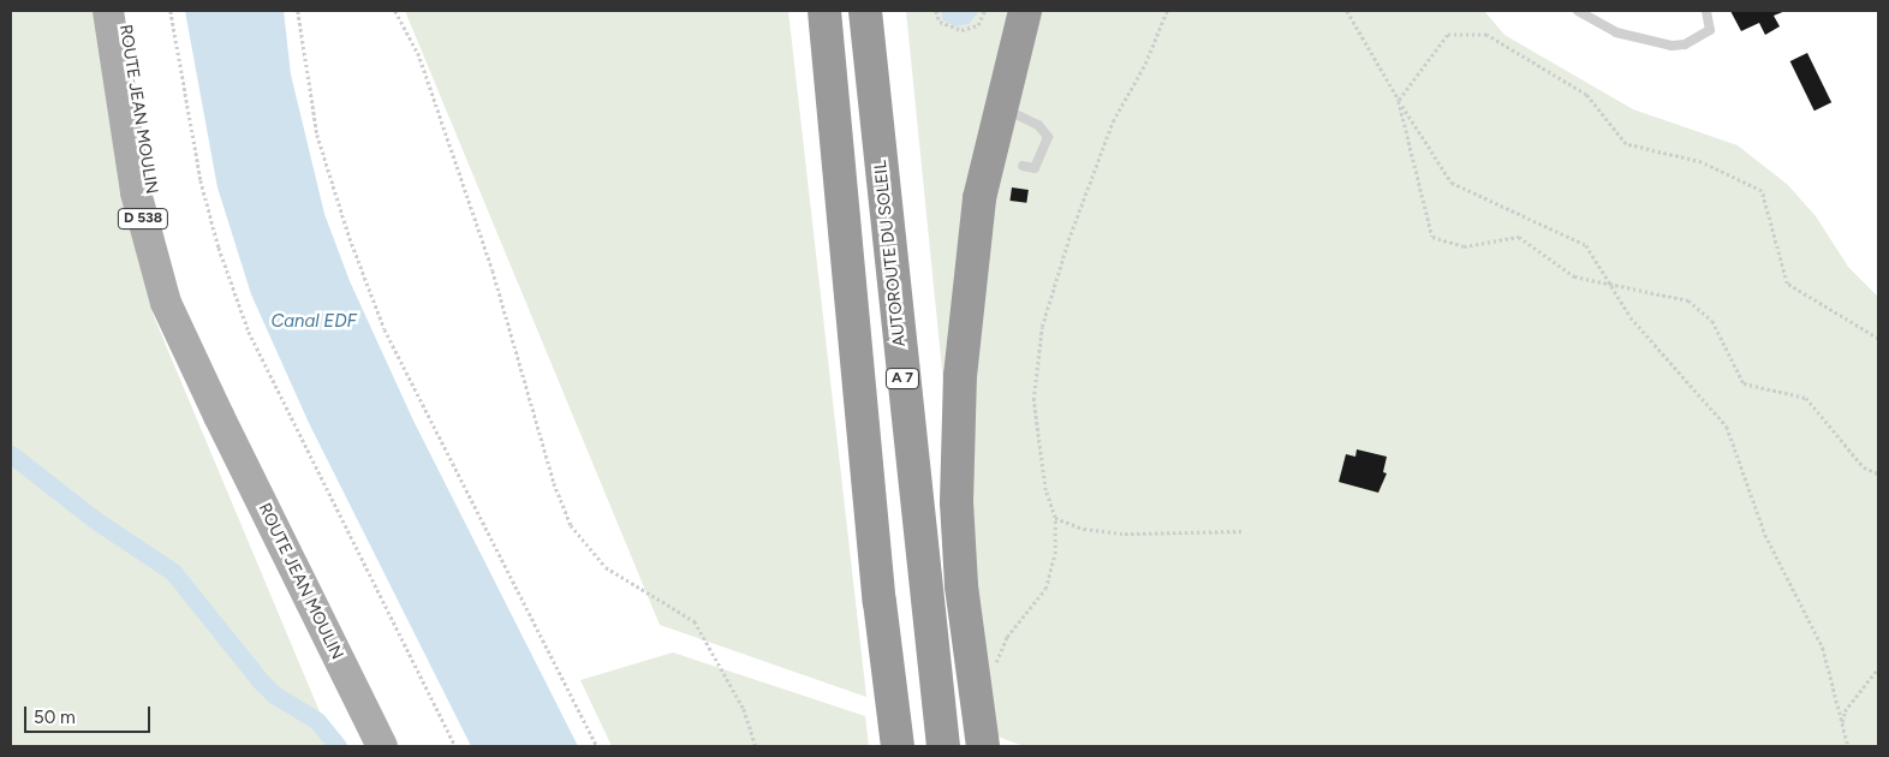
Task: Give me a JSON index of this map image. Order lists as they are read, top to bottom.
{
  "streets": {
    "highway": ["AUTOROUTE DU SOLEIL", "A 7"],
    "main road": ["ROUTE JEAN MOULIN", "D 538"]
  },
  "water": ["Canal EDF"],
  "scale_bar": "50 m"
}
